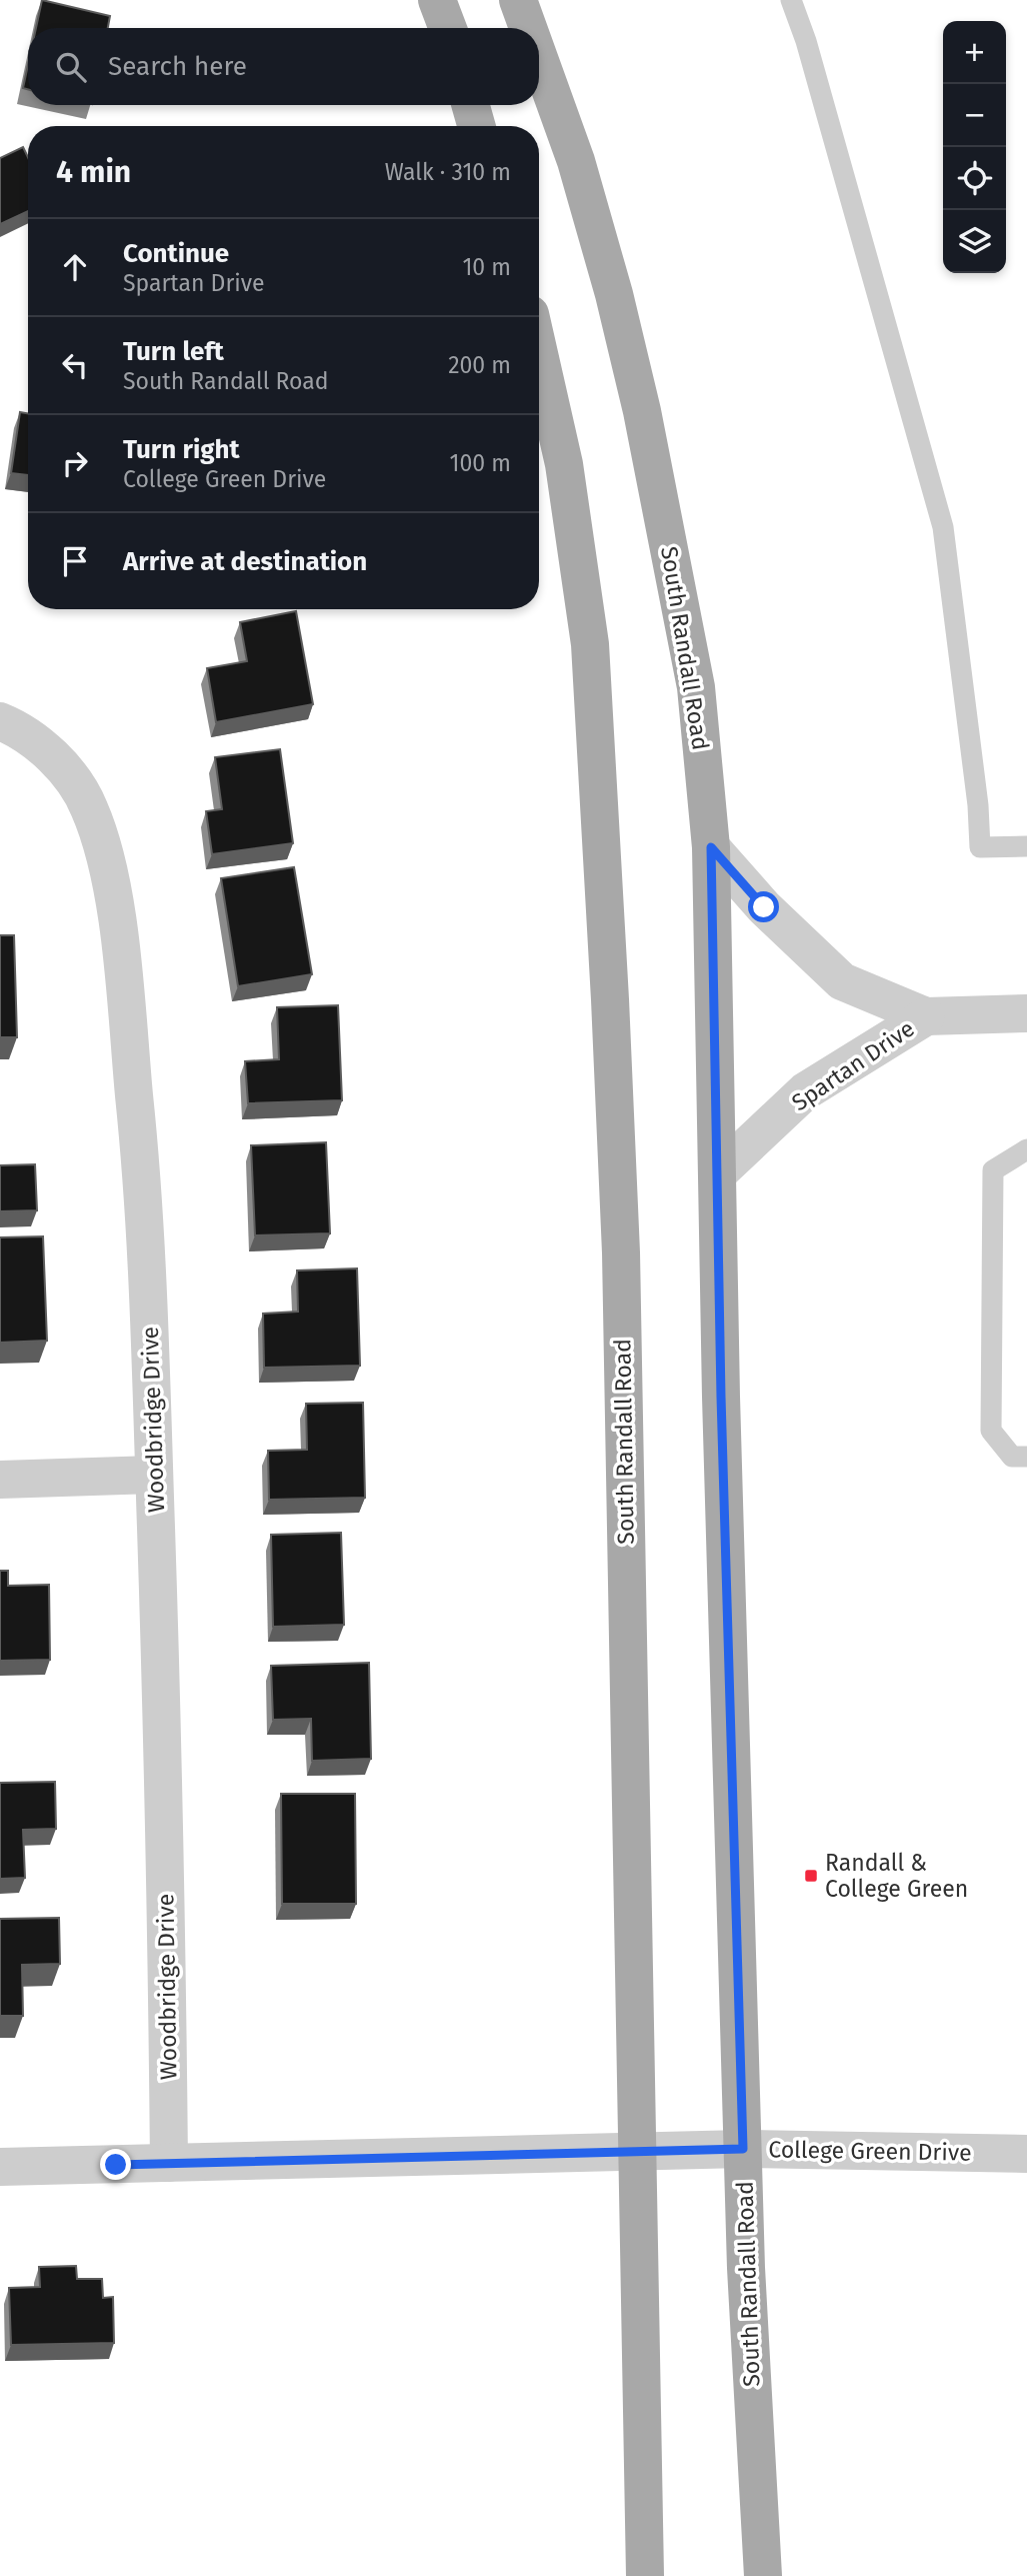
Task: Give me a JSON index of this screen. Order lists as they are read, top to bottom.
{
  "streets": {
    "main road": ["South Randall Road"],
    "street": ["Spartan Drive", "Woodbridge Drive", "College Green Drive"]
  },
  "crossings": [
    ["South Randall Road", "Spartan Drive"],
    ["South Randall Road", "College Green Drive"],
    ["Woodbridge Drive", "College Green Drive"]
  ],
  "places": {
    "transit": ["Randall & College Green"]
  },
  "page": {
    "map_buttons": ["+", "−"],
    "search": "Search here",
    "heading": ["4 min", "Walk · 310 m"],
    "list": [
      ["Continue", "Spartan Drive", "10 m"],
      ["Turn left", "South Randall Road", "200 m"],
      ["Turn right", "College Green Drive", "100 m"],
      "Arrive at destination"
    ]
  }
}
